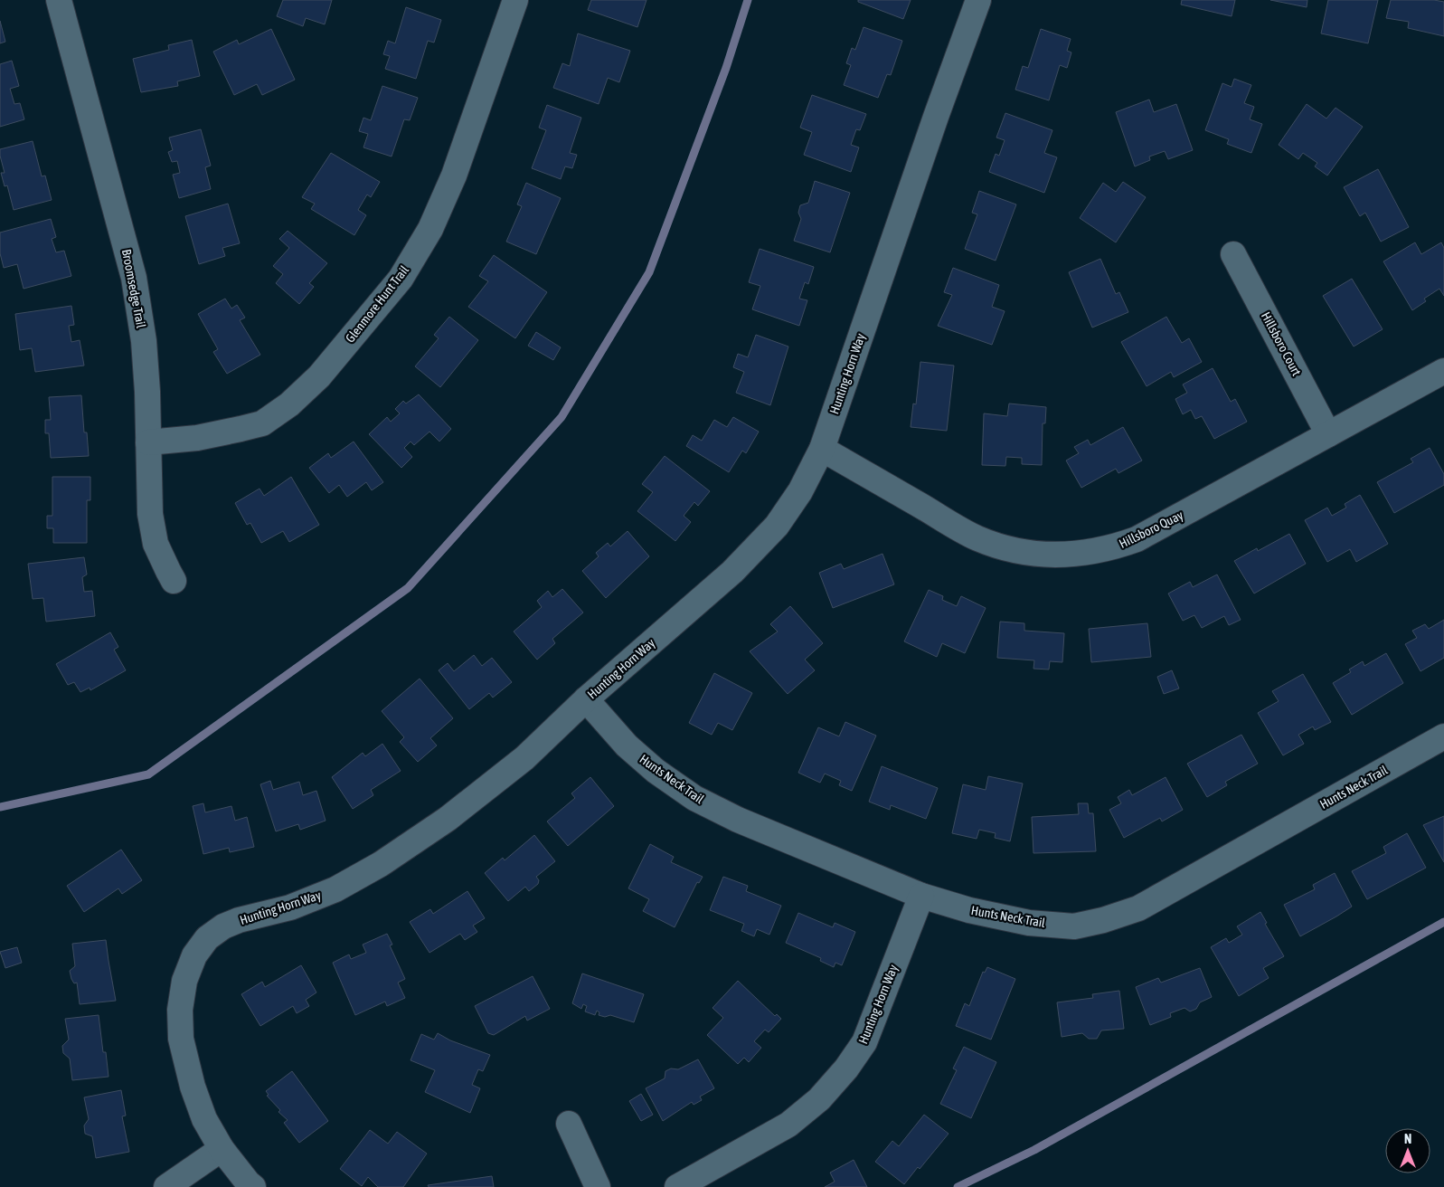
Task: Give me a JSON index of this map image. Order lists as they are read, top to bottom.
{
  "streets": {
    "street": [
      "Broomsedge Trail",
      "Glenmore Hunt Trail",
      "Hillsboro Court",
      "Hunting Horn Way",
      "Hillsboro Quay",
      "Hunts Neck Trail"
    ]
  },
  "crossings": [
    ["Broomsedge Trail", "Glenmore Hunt Trail"],
    ["Hillsboro Court", "Hillsboro Quay"],
    ["Hunting Horn Way", "Hillsboro Quay"],
    ["Hunting Horn Way", "Hunts Neck Trail"]
  ],
  "north": "top"
}
